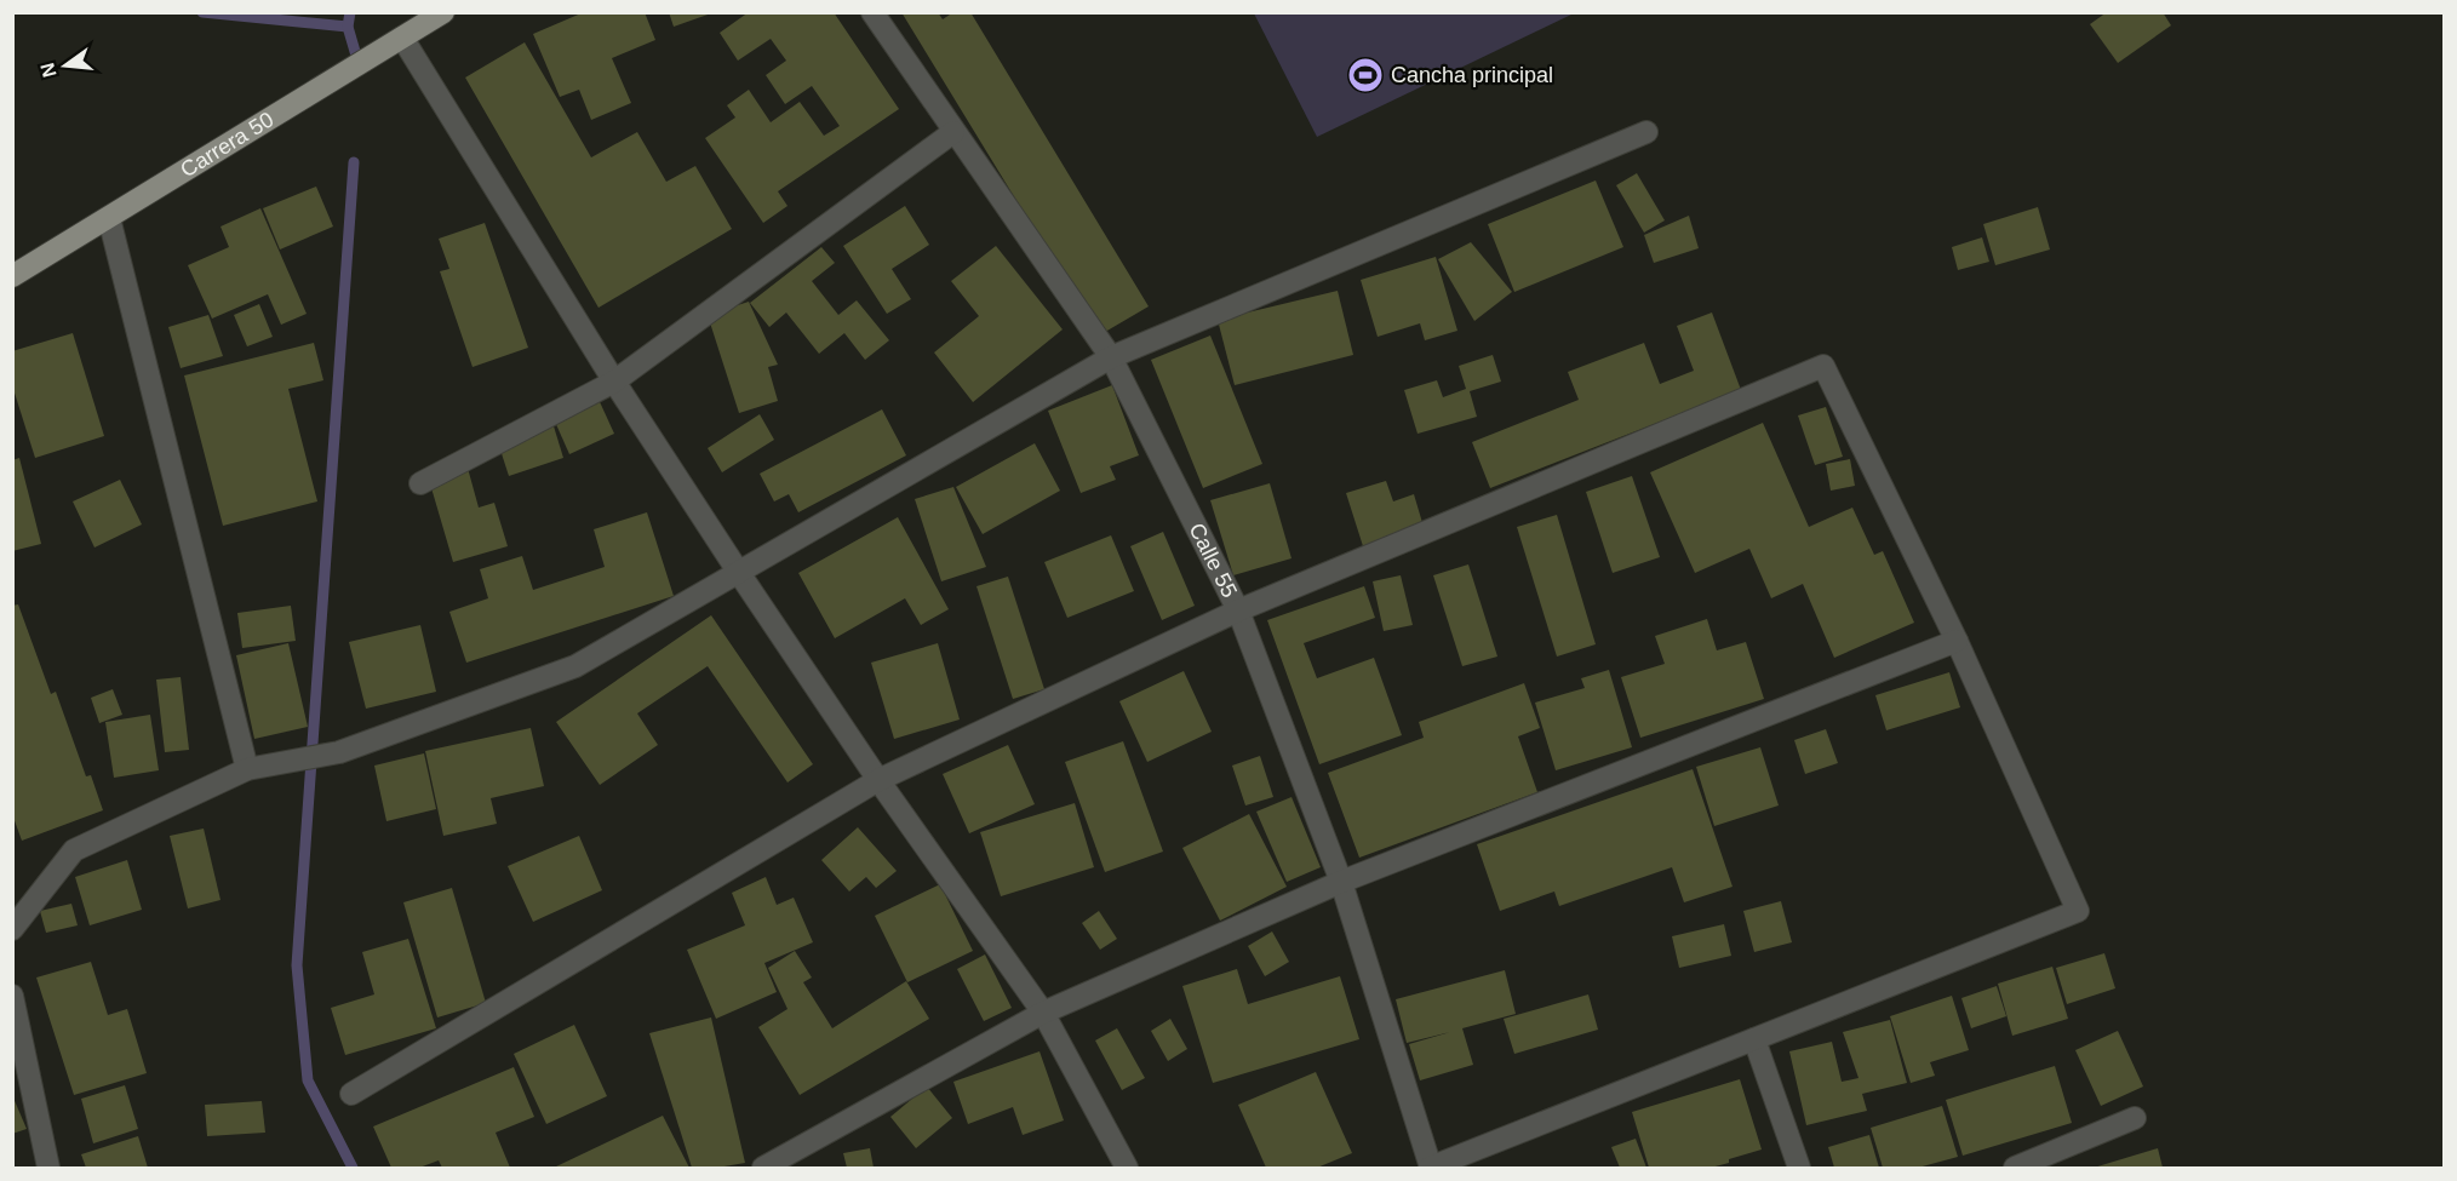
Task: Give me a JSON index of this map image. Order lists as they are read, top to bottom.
{
  "streets": {
    "main road": ["Carrera 50"],
    "street": ["Calle 55"]
  },
  "places": {
    "sports": ["Cancha principal"]
  },
  "north": "left"
}
